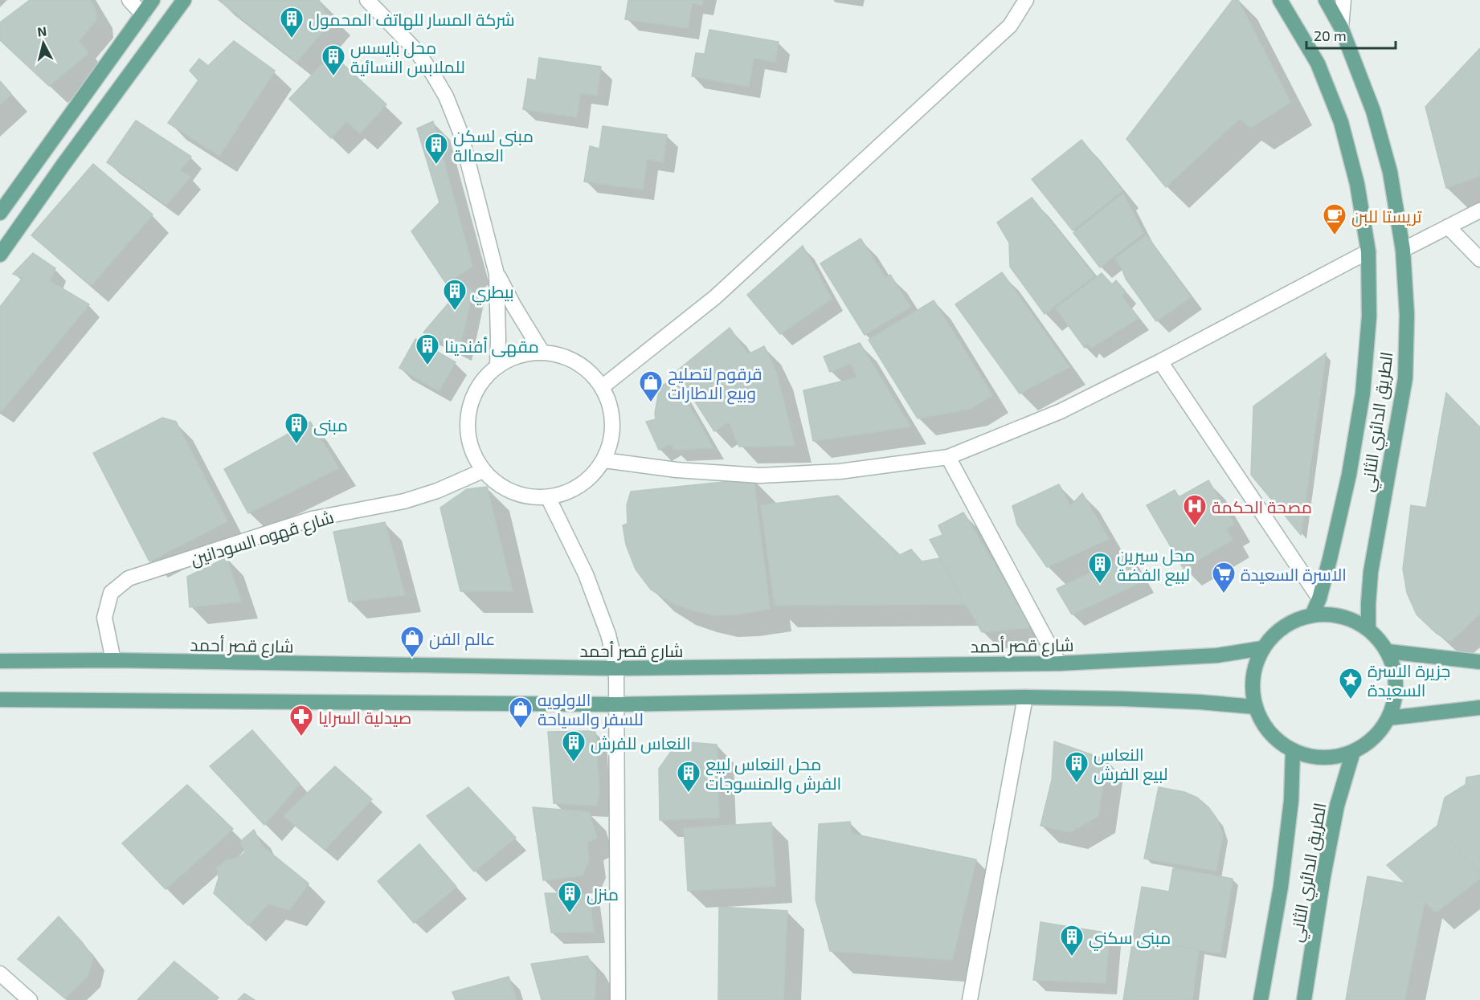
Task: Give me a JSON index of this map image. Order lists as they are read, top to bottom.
{
  "streets": {
    "main road": ["الطريق الدائري الثاني", "شارع قصر أحمد"],
    "street": ["شارع قهوه السودانين"]
  },
  "crossings": [
    ["الطريق الدائري الثاني", "شارع قصر أحمد"],
    ["شارع قهوه السودانين", "شارع قصر أحمد"]
  ],
  "places": {
    "building": [
      "شركة المسار للهاتف المحمول",
      "محل بايسس للملابس النسائية",
      "مبنى لسكن العمالة",
      "بيطري",
      "مقهى أفندينا",
      "مبنى",
      "محل سيرين لبيع الفضة",
      "النعاس للفرش",
      "النعاس لبيع الفرش",
      "محل النعاس لبيع الفرش والمنسوجات",
      "منزل",
      "مبنى سكني"
    ],
    "cafe": ["تريستا للبن"],
    "shop": ["قرقوم لتصليح وبيع الاطارات", "عالم الفن", "الاولويه للسفر والسياحة"],
    "hospital": ["مصحة الحكمة"],
    "supermarket": ["الاسرة السعيدة"],
    "place": ["جزيرة الاسرة السعيدة"],
    "pharmacy": ["صيدلية السرايا"]
  },
  "scale_bar": "20 m",
  "north": "top"
}
